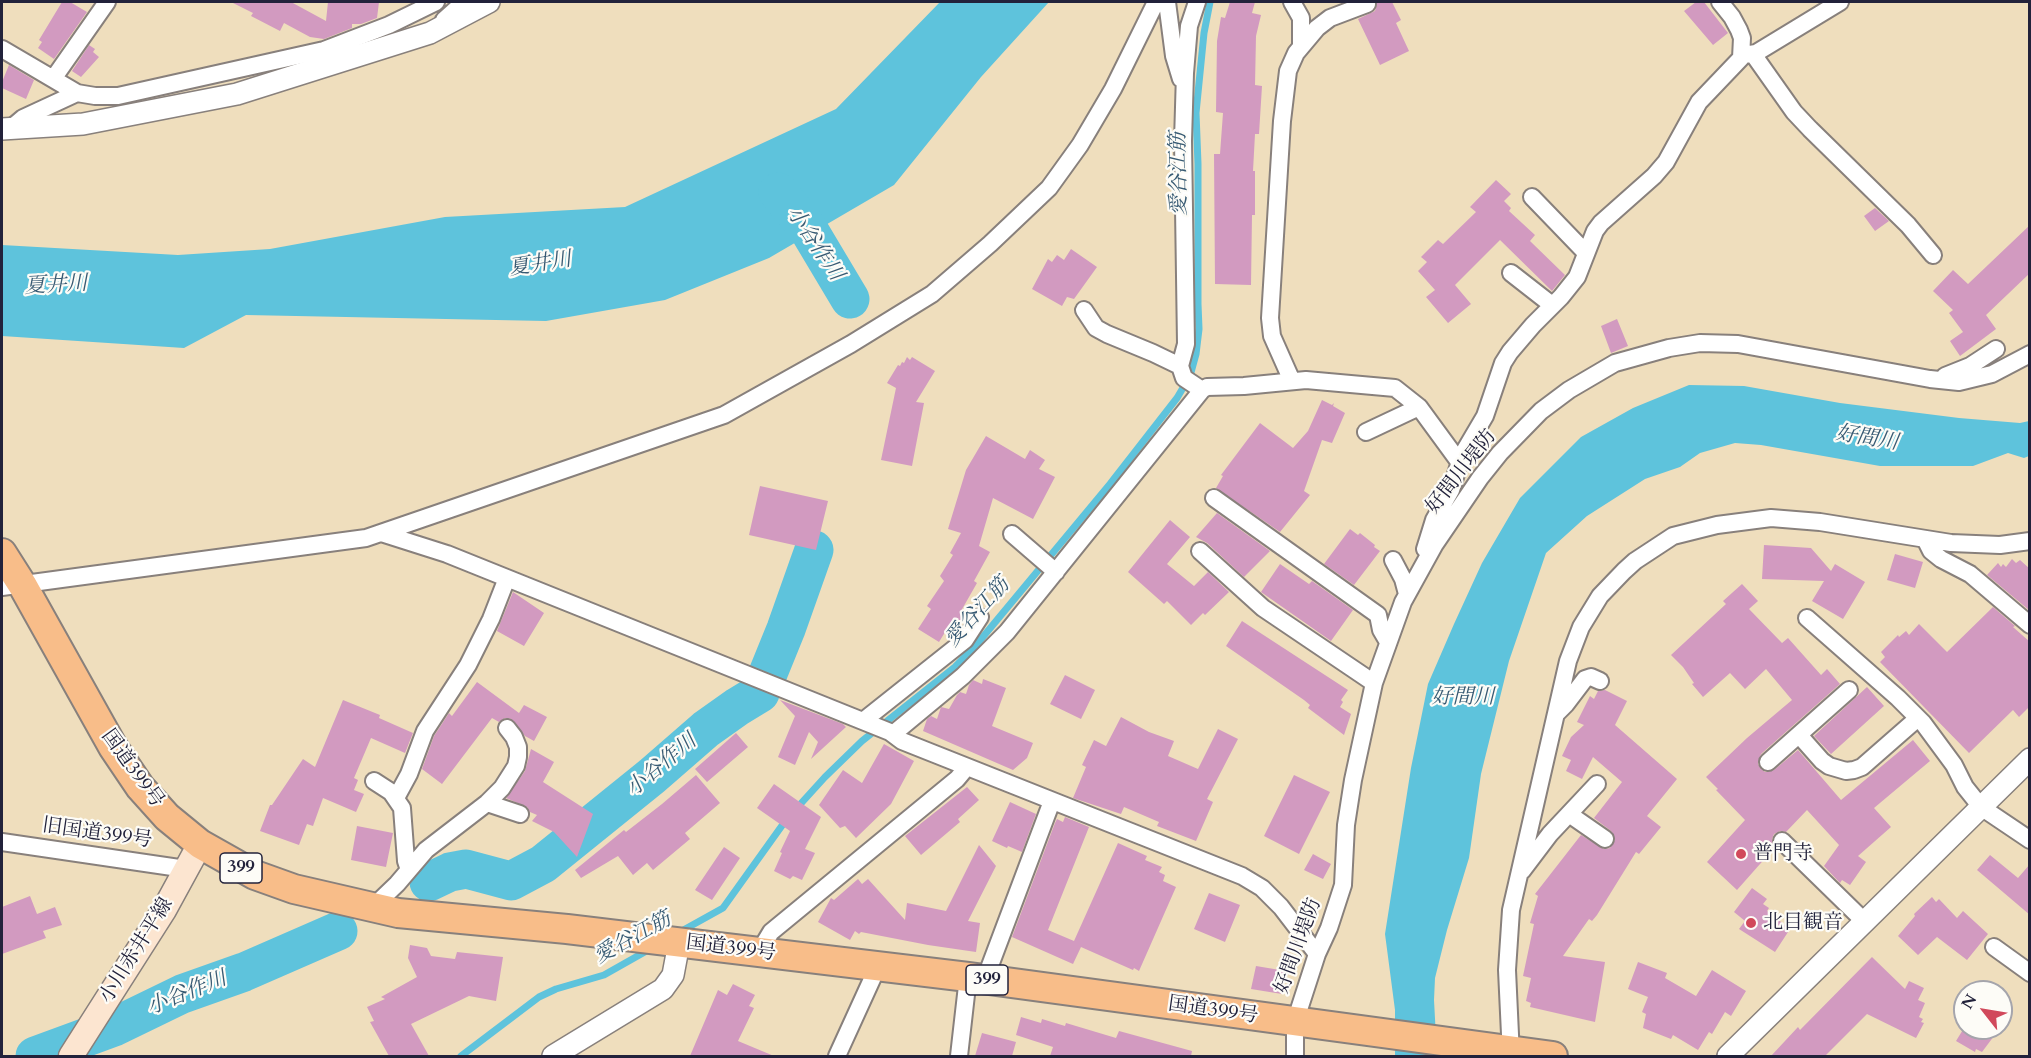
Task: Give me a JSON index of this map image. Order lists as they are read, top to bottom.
{
  "streets": {
    "highway": ["国道399号", "399"],
    "main road": ["小川赤井平線"],
    "street": ["好間川堤防", "旧国道399号"]
  },
  "crossings": [
    ["好間川堤防", "国道399号"],
    ["国道399号", "小川赤井平線"],
    ["旧国道399号", "小川赤井平線"]
  ],
  "water": [
    "愛谷江筋",
    "小谷作川",
    "夏井川",
    "好間川"
  ],
  "places": ["普門寺", "北目観音"],
  "north": "top left"
}
